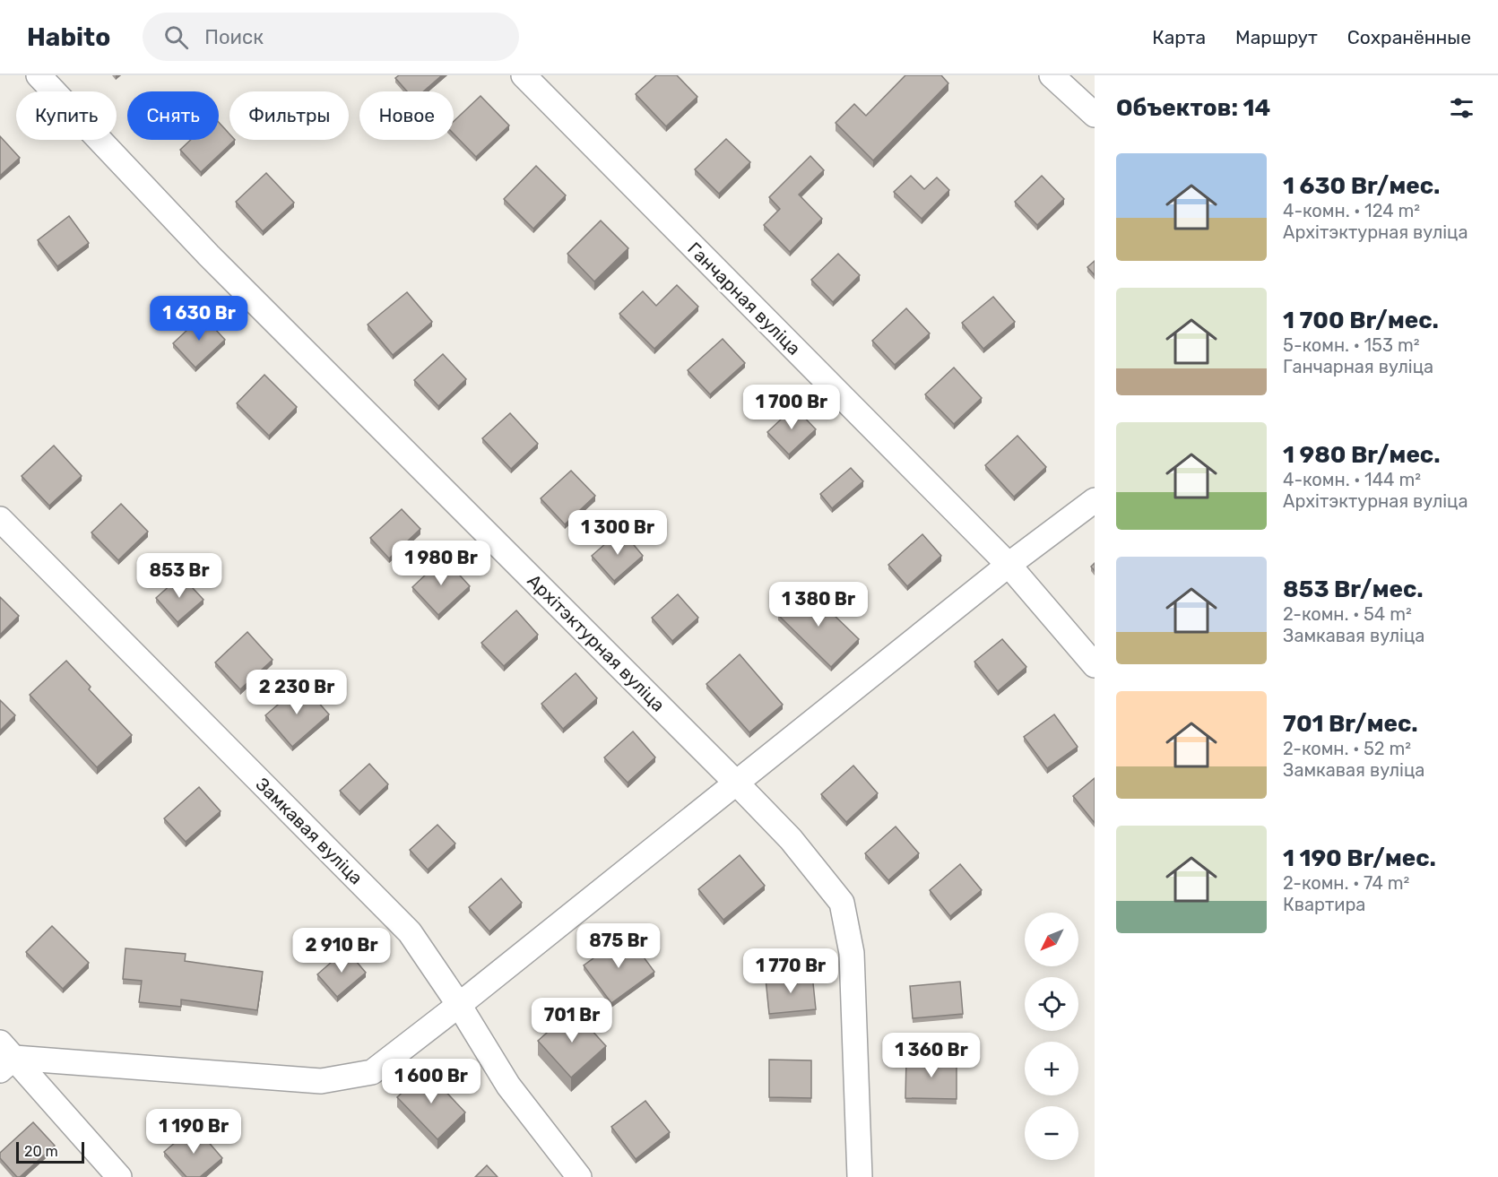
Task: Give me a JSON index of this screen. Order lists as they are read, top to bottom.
{
  "streets": {
    "street": ["Ганчарная вуліца", "Архітэктурная вуліца", "Замкавая вуліца"]
  },
  "scale_bar": "20 m",
  "north": "bottom left",
  "page": {
    "header": "Habito",
    "search": "Поиск",
    "nav": ["Карта", "Маршрут", "Сохранённые"],
    "heading": "Объектов: 14",
    "chip": [
      "Купить",
      "Снять",
      "Фильтры",
      "Новое"
    ],
    "list": [
      {
        "name": "1 630 Br/мес.",
        "note": "4-комн. · 124 m² · Архітэктурная вуліца"
      },
      {
        "name": "1 700 Br/мес.",
        "note": "5-комн. · 153 m² · Ганчарная вуліца"
      },
      {
        "name": "1 980 Br/мес.",
        "note": "4-комн. · 144 m² · Архітэктурная вуліца"
      },
      {
        "name": "853 Br/мес.",
        "note": "2-комн. · 54 m² · Замкавая вуліца"
      },
      {
        "name": "701 Br/мес.",
        "note": "2-комн. · 52 m² · Замкавая вуліца"
      },
      {
        "name": "1 190 Br/мес.",
        "note": "2-комн. · 74 m² · Квартира"
      }
    ],
    "price": [
      "1 630 Br",
      "1 700 Br",
      "1 300 Br",
      "1 980 Br",
      "853 Br",
      "1 380 Br",
      "2 230 Br",
      "875 Br",
      "2 910 Br",
      "1 770 Br",
      "701 Br",
      "1 360 Br",
      "1 600 Br",
      "1 190 Br"
    ],
    "map_buttons": ["+", "−"],
    "scale": "20 m"
  }
}
